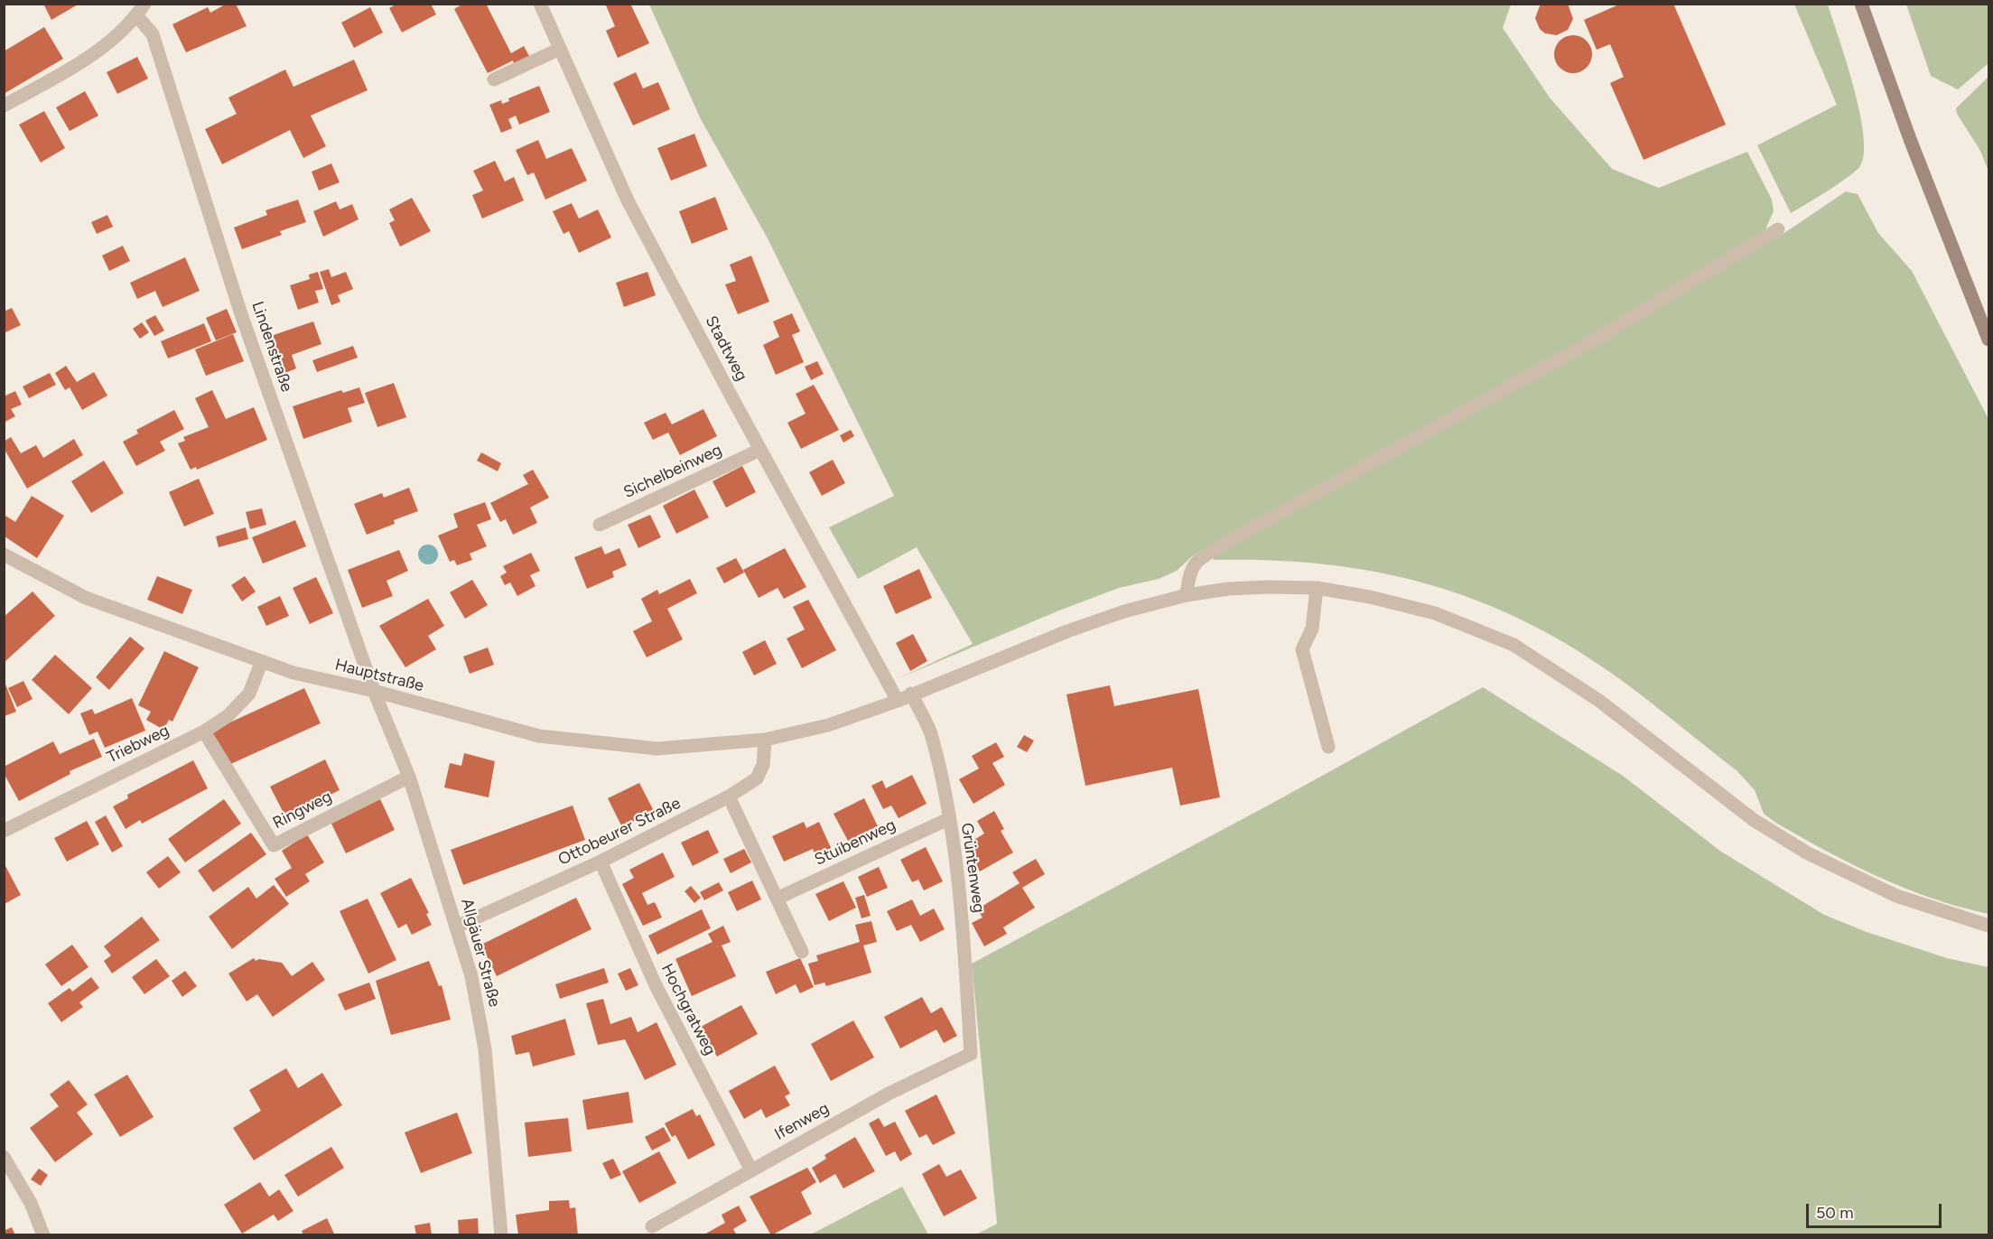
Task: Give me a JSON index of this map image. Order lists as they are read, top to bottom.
{
  "streets": {
    "street": [
      "Lindenstraße",
      "Stadtweg",
      "Sichelbeinweg",
      "Hauptstraße",
      "Triebweg",
      "Ringweg",
      "Ottobeurer Straße",
      "Stuibenweg",
      "Grüntenweg",
      "Allgäuer Straße",
      "Hochgratweg",
      "Ifenweg"
    ]
  },
  "crossings": [
    ["Lindenstraße", "Hauptstraße"],
    ["Lindenstraße", "Allgäuer Straße"],
    ["Stadtweg", "Sichelbeinweg"],
    ["Stadtweg", "Hauptstraße"],
    ["Hauptstraße", "Triebweg"],
    ["Hauptstraße", "Ottobeurer Straße"],
    ["Hauptstraße", "Grüntenweg"],
    ["Hauptstraße", "Allgäuer Straße"],
    ["Triebweg", "Ringweg"],
    ["Ringweg", "Allgäuer Straße"],
    ["Ottobeurer Straße", "Allgäuer Straße"],
    ["Ottobeurer Straße", "Hochgratweg"],
    ["Stuibenweg", "Grüntenweg"],
    ["Grüntenweg", "Ifenweg"],
    ["Hochgratweg", "Ifenweg"]
  ],
  "scale_bar": "50 m"
}
